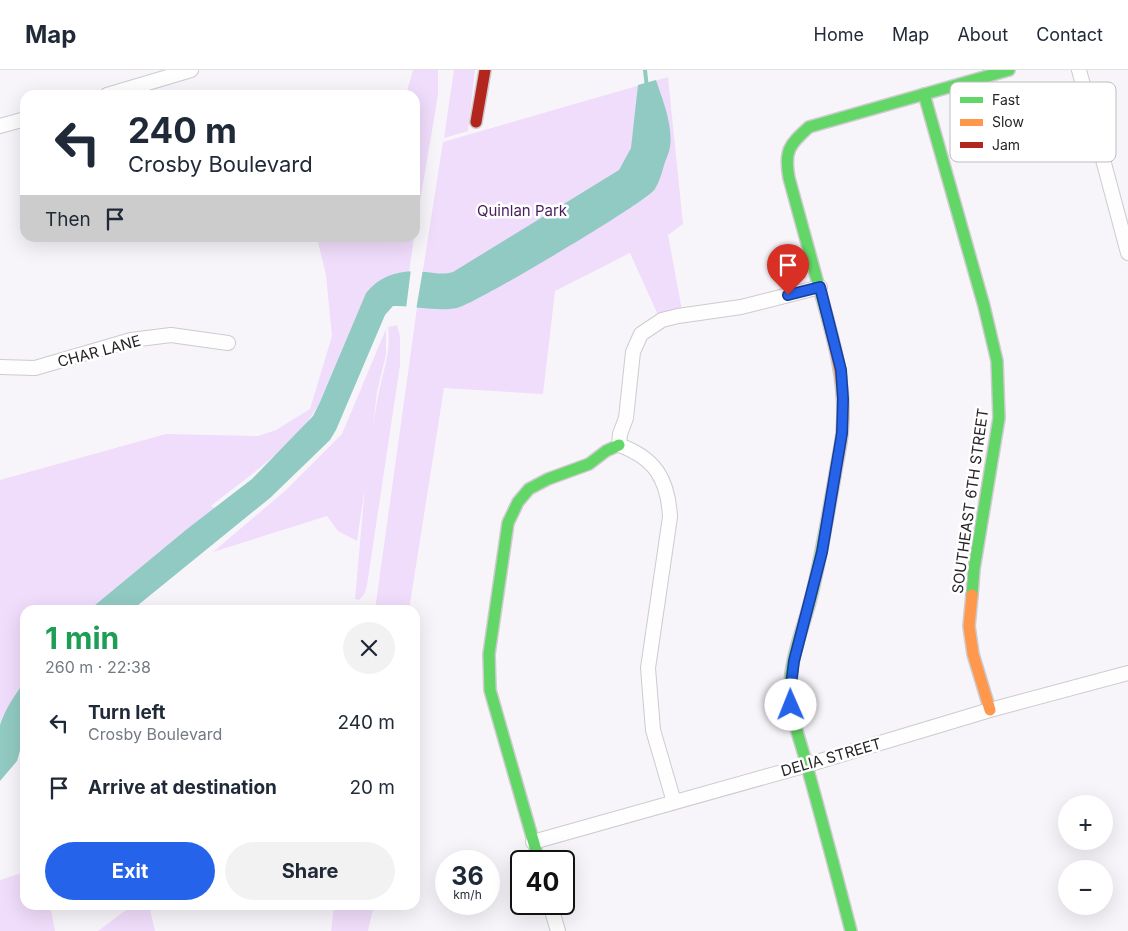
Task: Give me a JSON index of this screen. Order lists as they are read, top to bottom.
{
  "streets": {
    "street": ["CHAR LANE", "SOUTHEAST 6TH STREET", "DELIA STREET"]
  },
  "crossings": [
    ["SOUTHEAST 6TH STREET", "DELIA STREET"]
  ],
  "parks": ["Quinlan Park"],
  "legend": ["Fast", "Slow", "Jam"],
  "page": {
    "header": "Map",
    "nav": [
      "Home",
      "Map",
      "About",
      "Contact"
    ],
    "turn": ["240 m", "Crosby Boulevard"],
    "then": "Then",
    "heading": ["1 min", "260 m · 22:38"],
    "list": [
      {
        "name": "Turn left",
        "note": "Crosby Boulevard",
        "value": "240 m"
      },
      {
        "name": "Arrive at destination",
        "value": "20 m"
      }
    ],
    "map_buttons": ["+", "−"],
    "buttons": ["Exit", "Share"],
    "speed": "36 km/h",
    "limit": "40"
  }
}
